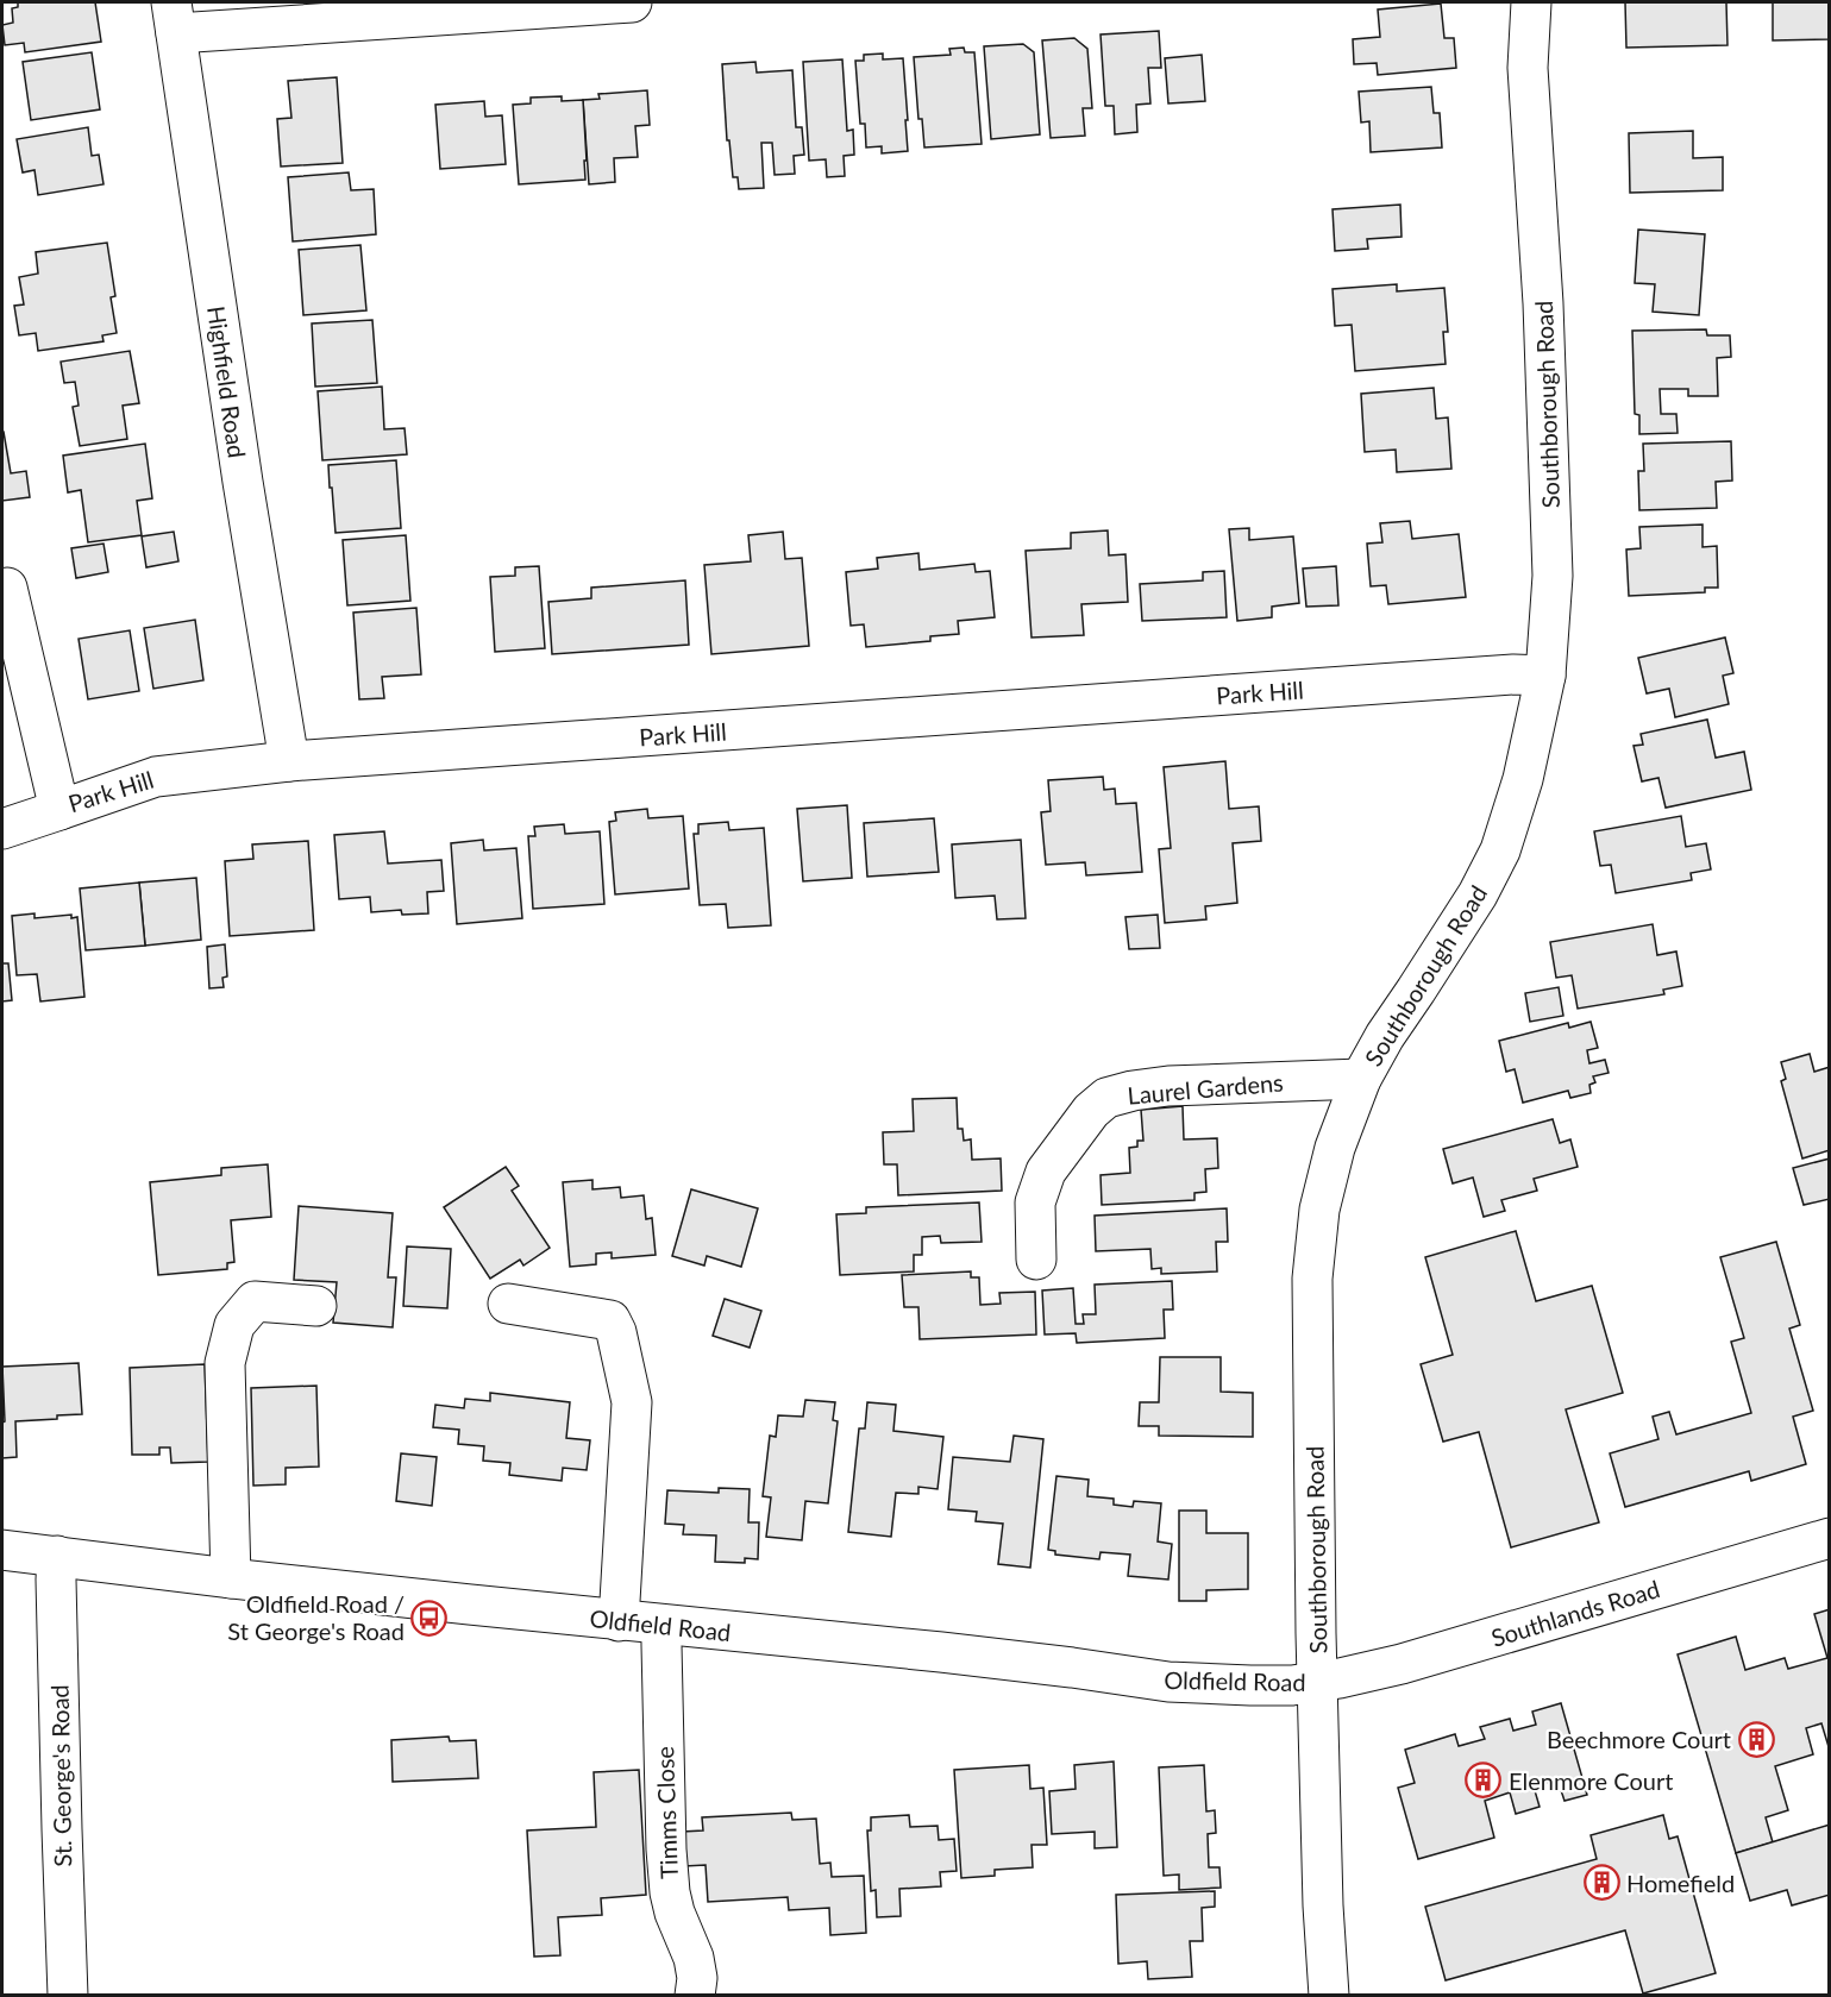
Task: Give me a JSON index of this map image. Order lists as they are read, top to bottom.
{
  "streets": {
    "street": [
      "Highfield Road",
      "Southborough Road",
      "Park Hill",
      "Laurel Gardens",
      "Southlands Road",
      "Oldfield Road",
      "St. George's Road",
      "Timms Close"
    ]
  },
  "crossings": [
    ["Highfield Road", "Park Hill"],
    ["Southborough Road", "Park Hill"],
    ["Southborough Road", "Laurel Gardens"],
    ["Southborough Road", "Southlands Road"],
    ["Southborough Road", "Oldfield Road"],
    ["Southlands Road", "Oldfield Road"],
    ["Oldfield Road", "St. George's Road"],
    ["Oldfield Road", "Timms Close"]
  ],
  "places": {
    "bus stop": ["Oldfield Road / St George's Road"],
    "building": ["Beechmore Court", "Elenmore Court", "Homefield"]
  }
}
